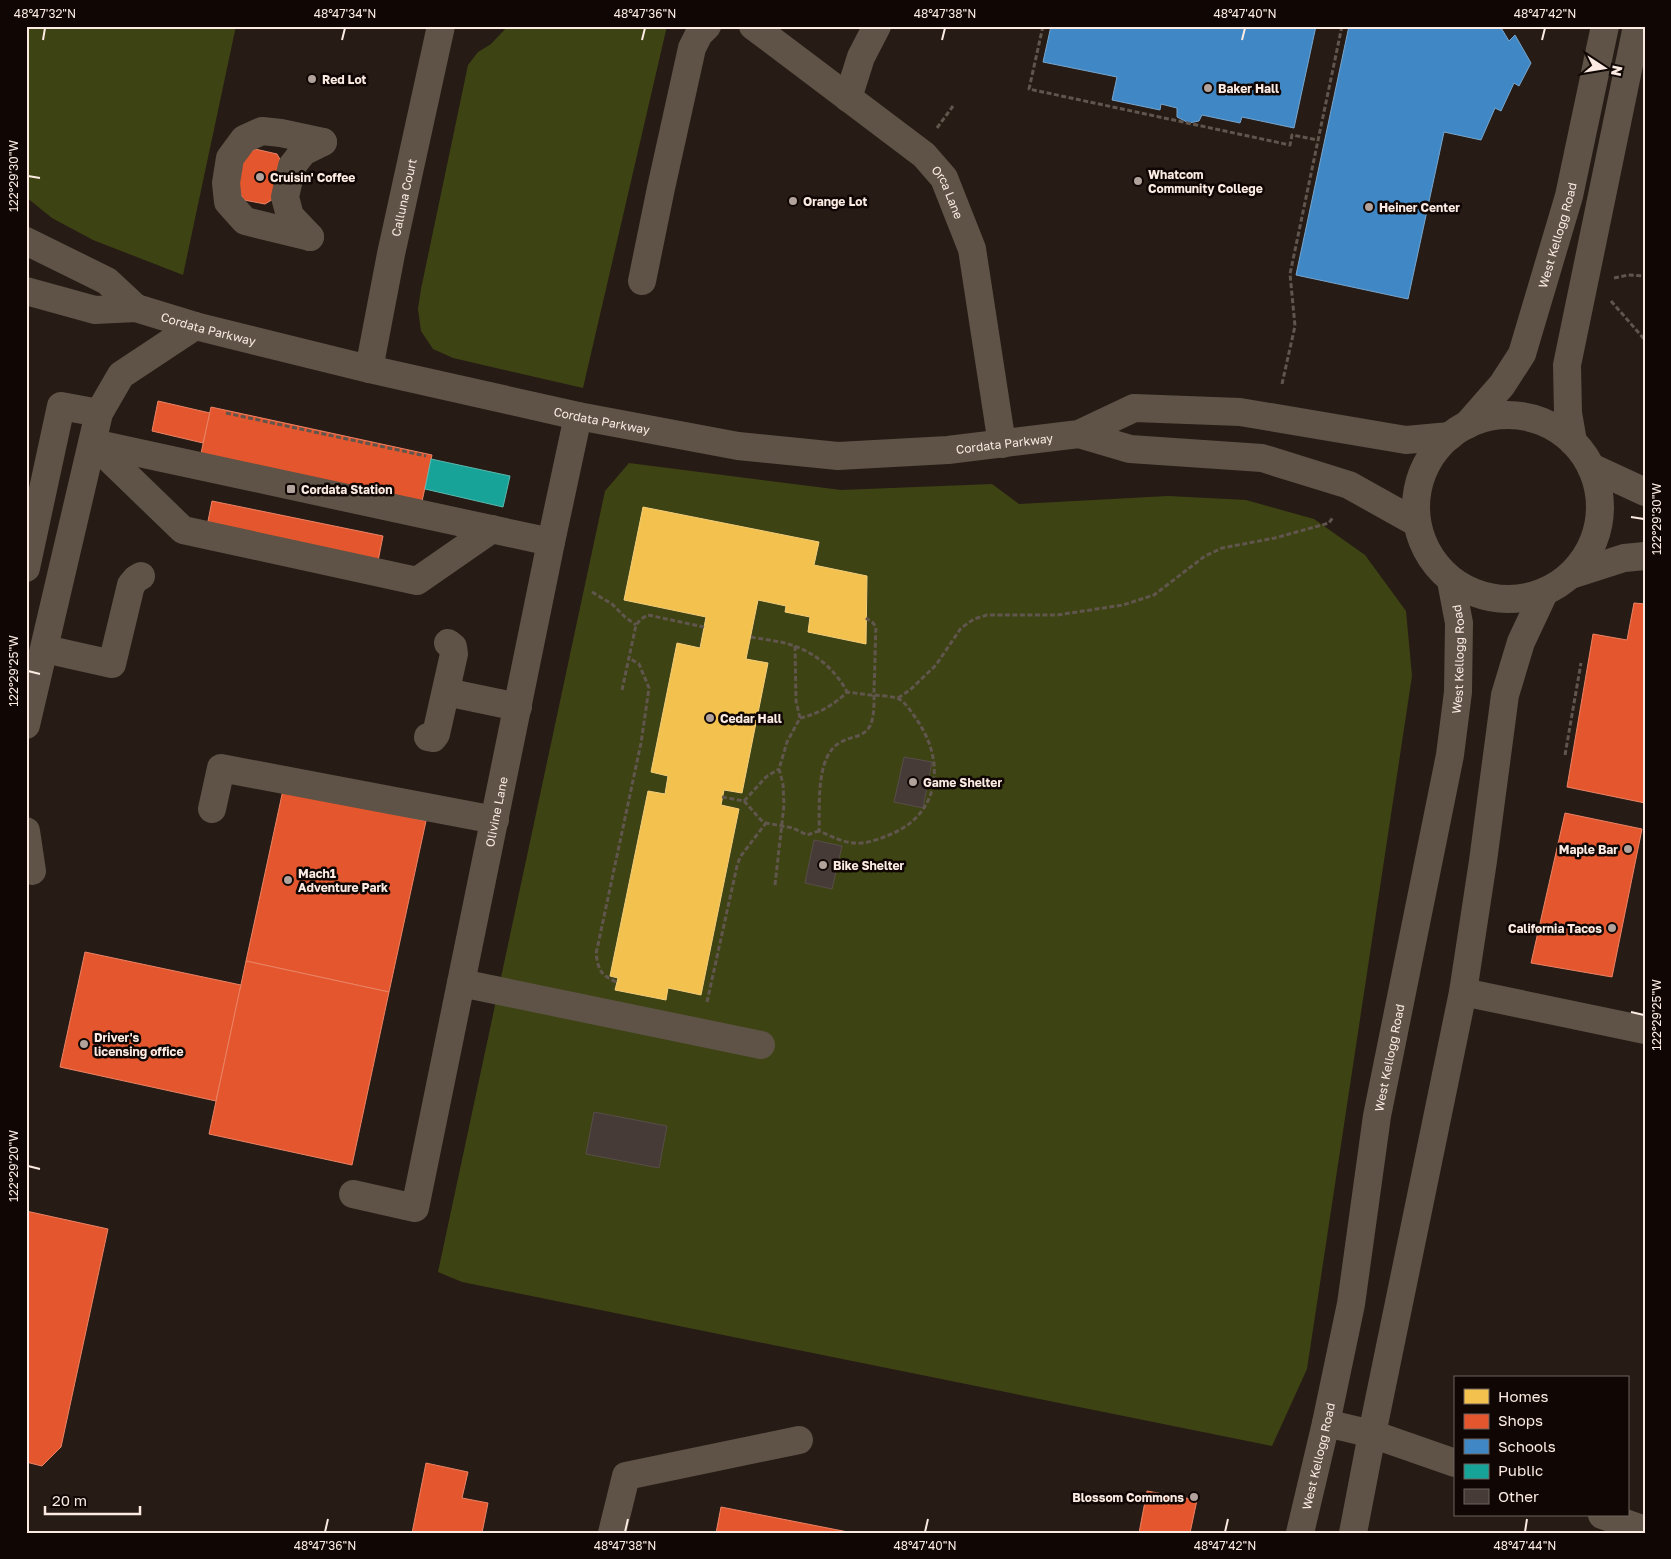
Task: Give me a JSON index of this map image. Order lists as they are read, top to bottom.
{
  "streets": {
    "street": [
      "Orca Lane",
      "Calluna Court",
      "West Kellogg Road",
      "Cordata Parkway",
      "Olivine Lane"
    ]
  },
  "crossings": [
    ["Orca Lane", "Cordata Parkway"],
    ["Calluna Court", "Cordata Parkway"],
    ["West Kellogg Road", "Cordata Parkway"],
    ["Cordata Parkway", "Olivine Lane"]
  ],
  "places": {
    "other": [
      "Red Lot",
      "Baker Hall",
      "Cruisin' Coffee",
      "Whatcom Community College",
      "Orange Lot",
      "Heiner Center",
      "Cedar Hall",
      "Game Shelter",
      "Maple Bar",
      "Bike Shelter",
      "Mach1 Adventure Park",
      "California Tacos",
      "Driver's licensing office",
      "Blossom Commons"
    ],
    "transit": ["Cordata Station"]
  },
  "legend": [
    "Homes",
    "Shops",
    "Schools",
    "Public",
    "Other"
  ],
  "scale_bar": "20 m",
  "north": "right",
  "coordinates": [
    "48°47'32\"N",
    "48°47'34\"N",
    "48°47'36\"N",
    "48°47'38\"N",
    "48°47'40\"N",
    "48°47'42\"N",
    "122°29'30\"W",
    "122°29'25\"W",
    "122°29'20\"W",
    "48°47'44\"N"
  ]
}
